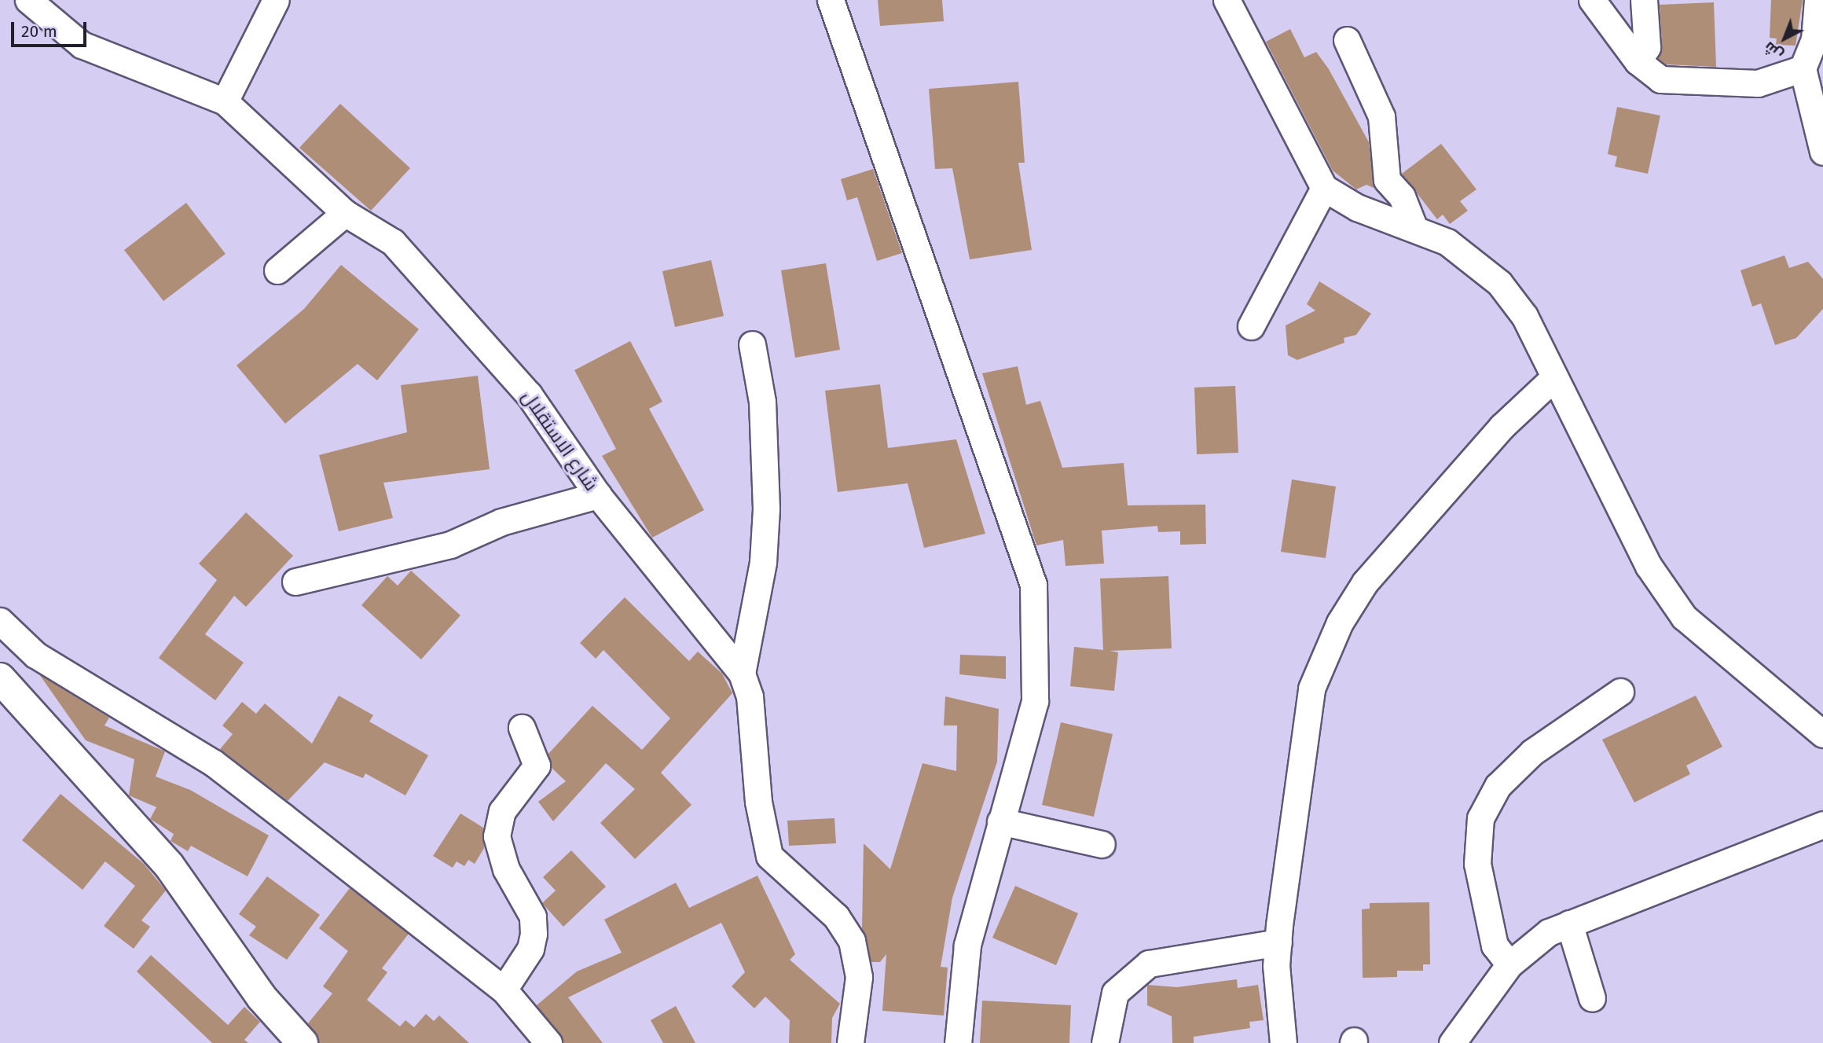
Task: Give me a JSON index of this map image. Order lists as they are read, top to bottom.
{
  "streets": {
    "street": ["شارع الاستقلال"]
  },
  "scale_bar": "20 m",
  "north": "bottom left"
}
